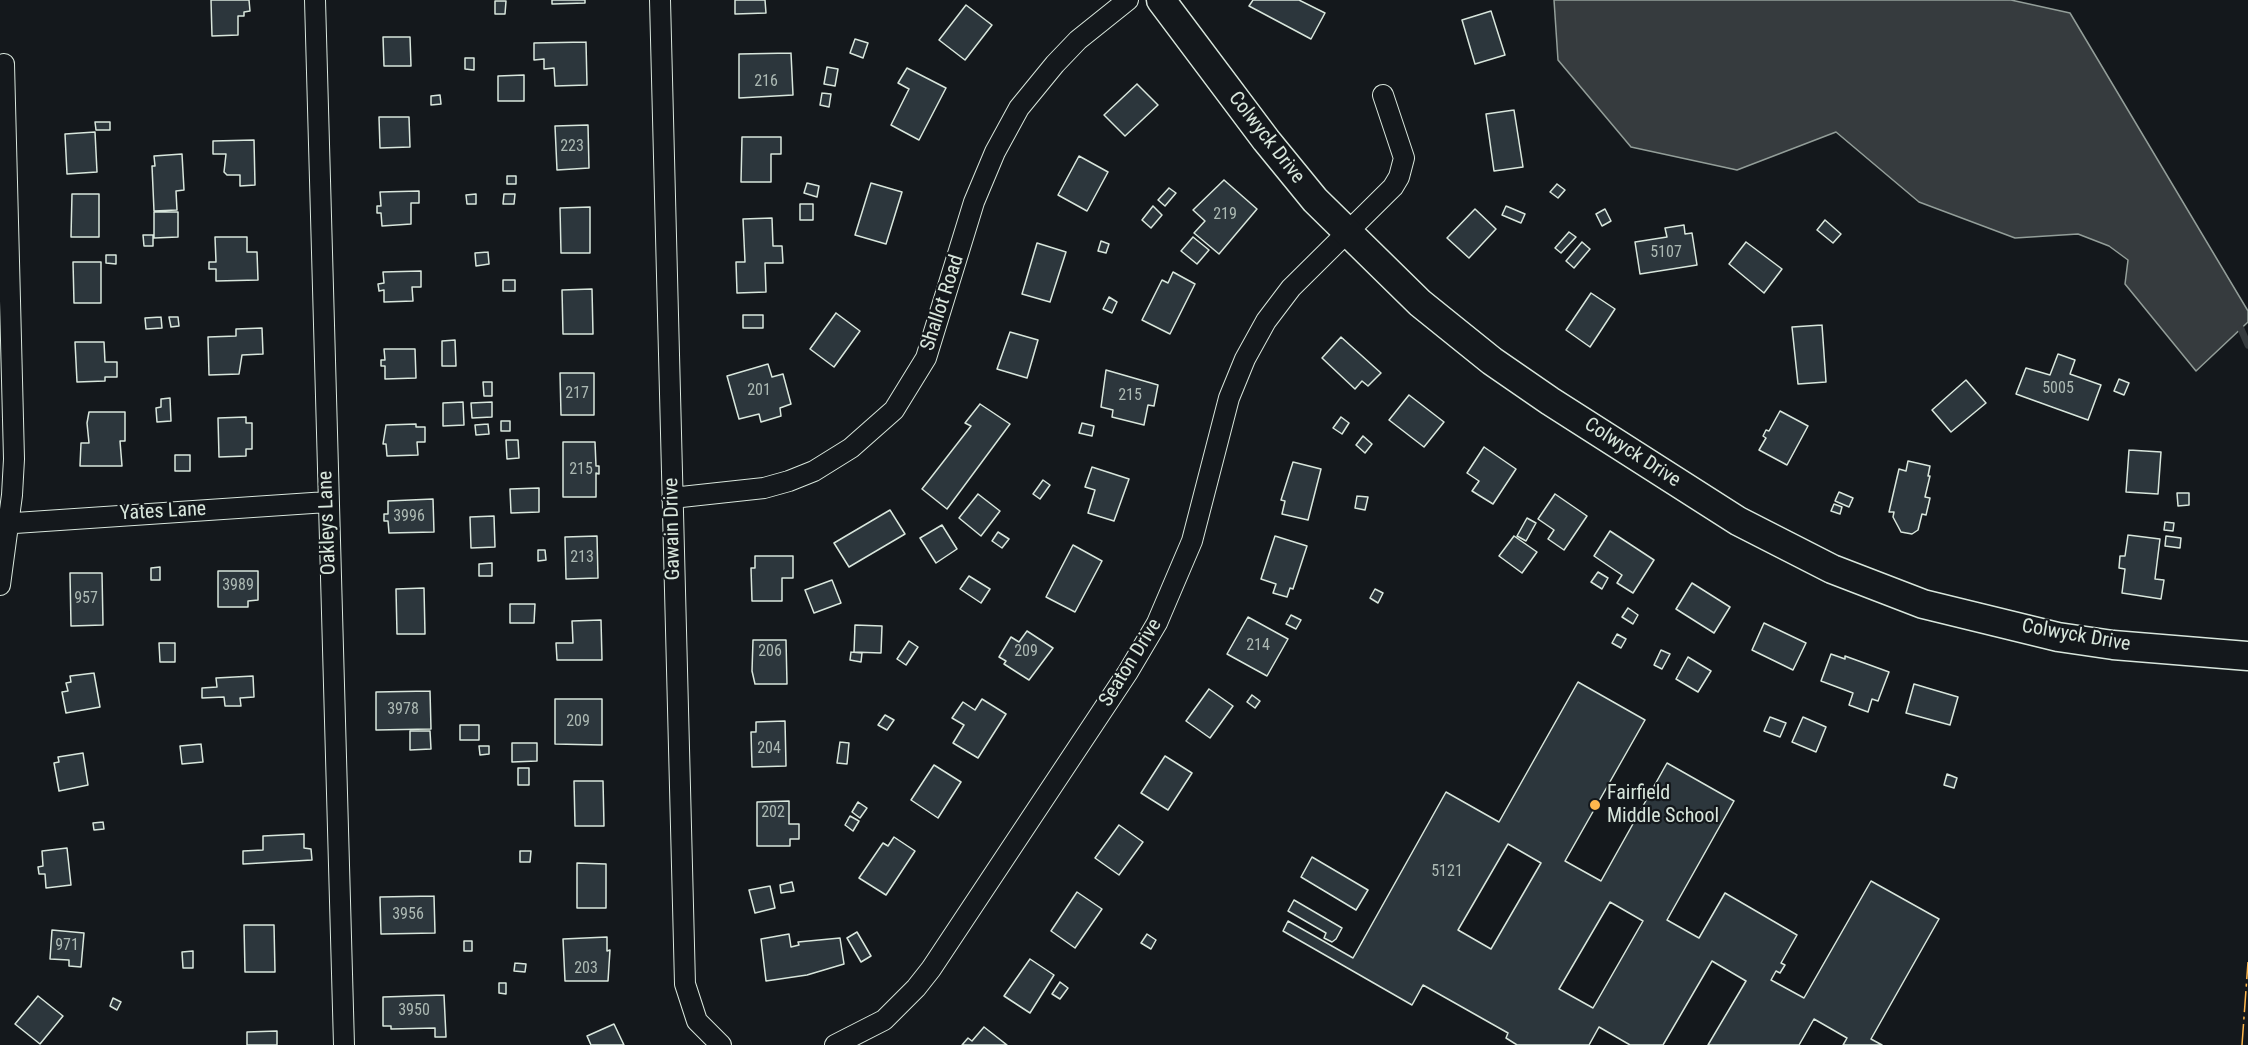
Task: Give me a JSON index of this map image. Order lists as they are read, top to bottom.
{
  "streets": {
    "street": [
      "Colwyck Drive",
      "Shallot Road",
      "Yates Lane",
      "Oakleys Lane",
      "Gawain Drive",
      "Seaton Drive"
    ]
  },
  "crossings": [
    ["Colwyck Drive", "Seaton Drive"],
    ["Shallot Road", "Gawain Drive"],
    ["Yates Lane", "Oakleys Lane"]
  ],
  "places": ["Fairfield Middle School"],
  "house_numbers": [
    "216",
    "223",
    "219",
    "5107",
    "5005",
    "201",
    "217",
    "215",
    "215",
    "3996",
    "213",
    "3989",
    "957",
    "214",
    "206",
    "209",
    "3978",
    "209",
    "204",
    "202",
    "5121",
    "3956",
    "971",
    "203",
    "3950"
  ]
}
